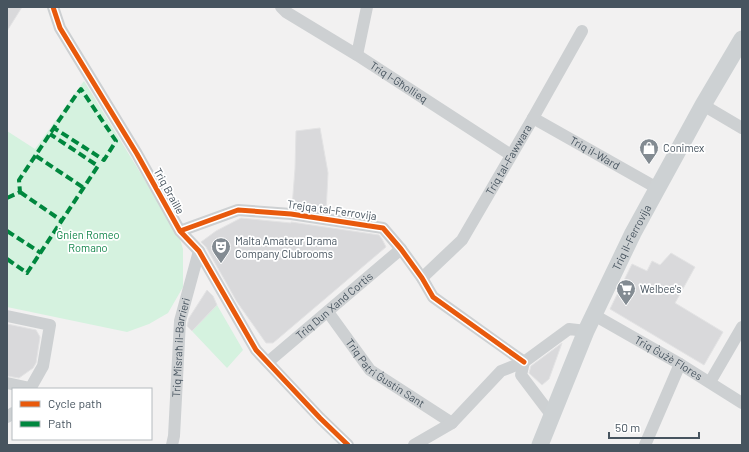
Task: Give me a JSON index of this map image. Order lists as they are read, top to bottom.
{
  "streets": {
    "main road": ["Triq il-Ferrovija"],
    "street": [
      "Triq l-Għollieq",
      "Triq il-Ward",
      "Triq tal-Fawwara",
      "Triq Braille",
      "Trejqa tal-Ferrovija",
      "Triq Dun Xand Cortis",
      "Triq Misraħ il-Barrieri",
      "Triq Ġużè Flores",
      "Triq Patri Ġustin Sant"
    ]
  },
  "crossings": [
    ["Triq l-Għollieq", "Triq tal-Fawwara"],
    ["Triq il-Ward", "Triq tal-Fawwara"],
    ["Triq il-Ward", "Triq il-Ferrovija"],
    ["Triq tal-Fawwara", "Trejqa tal-Ferrovija"],
    ["Triq Braille", "Trejqa tal-Ferrovija"],
    ["Triq Braille", "Triq Dun Xand Cortis"],
    ["Triq Braille", "Triq Misraħ il-Barrieri"],
    ["Trejqa tal-Ferrovija", "Triq Dun Xand Cortis"],
    ["Triq il-Ferrovija", "Triq Ġużè Flores"],
    ["Triq Dun Xand Cortis", "Triq Patri Ġustin Sant"]
  ],
  "parks": ["Ġnien Romeo Romano"],
  "places": {
    "shop": ["Conimex"],
    "theatre": ["Malta Amateur Drama Company Clubrooms"],
    "supermarket": ["Welbee's"]
  },
  "legend": ["Cycle path", "Path"],
  "scale_bar": "50 m"
}
